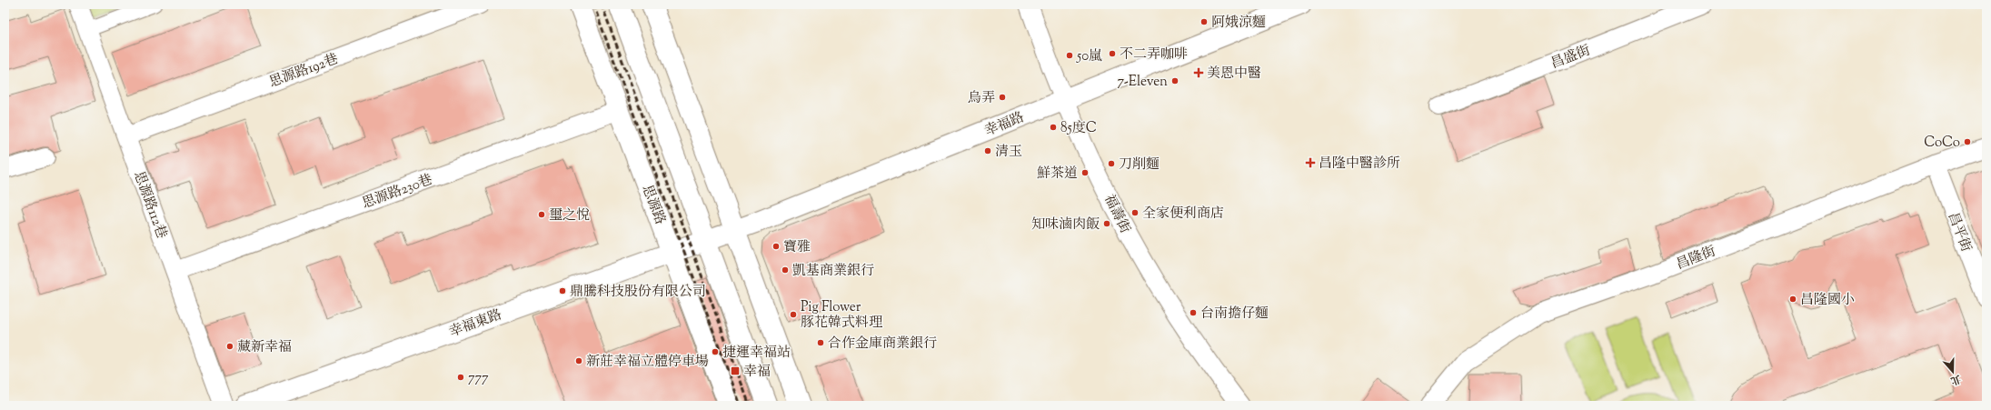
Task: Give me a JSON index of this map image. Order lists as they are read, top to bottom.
{
  "streets": {
    "main road": ["幸福路", "思源路", "幸福東路"],
    "street": [
      "昌盛街",
      "思源路192巷",
      "思源路230巷",
      "思源路112巷",
      "福壽街",
      "昌平街",
      "昌隆街"
    ]
  },
  "crossings": [
    ["思源路192巷", "思源路112巷"],
    ["幸福路", "福壽街"],
    ["幸福路", "幸福東路"],
    ["思源路230巷", "思源路112巷"],
    ["思源路230巷", "思源路"],
    ["思源路", "幸福東路"],
    ["昌平街", "昌隆街"]
  ],
  "places": {
    "other": [
      "阿娥涼麵",
      "不二弄咖啡",
      "50嵐",
      "7-Eleven",
      "烏弄",
      "85度C",
      "CoCo",
      "清玉",
      "刀削麵",
      "鮮茶道",
      "全家便利商店",
      "璽之悅",
      "知味滷肉飯",
      "寶雅",
      "凱基商業銀行",
      "鼎騰科技股份有限公司",
      "昌隆國小",
      "台南擔仔麵",
      "Pig Flower 豚花韓式料理",
      "合作金庫商業銀行",
      "藏新幸福",
      "捷運幸福站",
      "新莊幸福立體停車場",
      "777"
    ],
    "health": ["美恩中醫", "昌隆中醫診所"],
    "transit": ["幸福"]
  },
  "north": "bottom"
}
